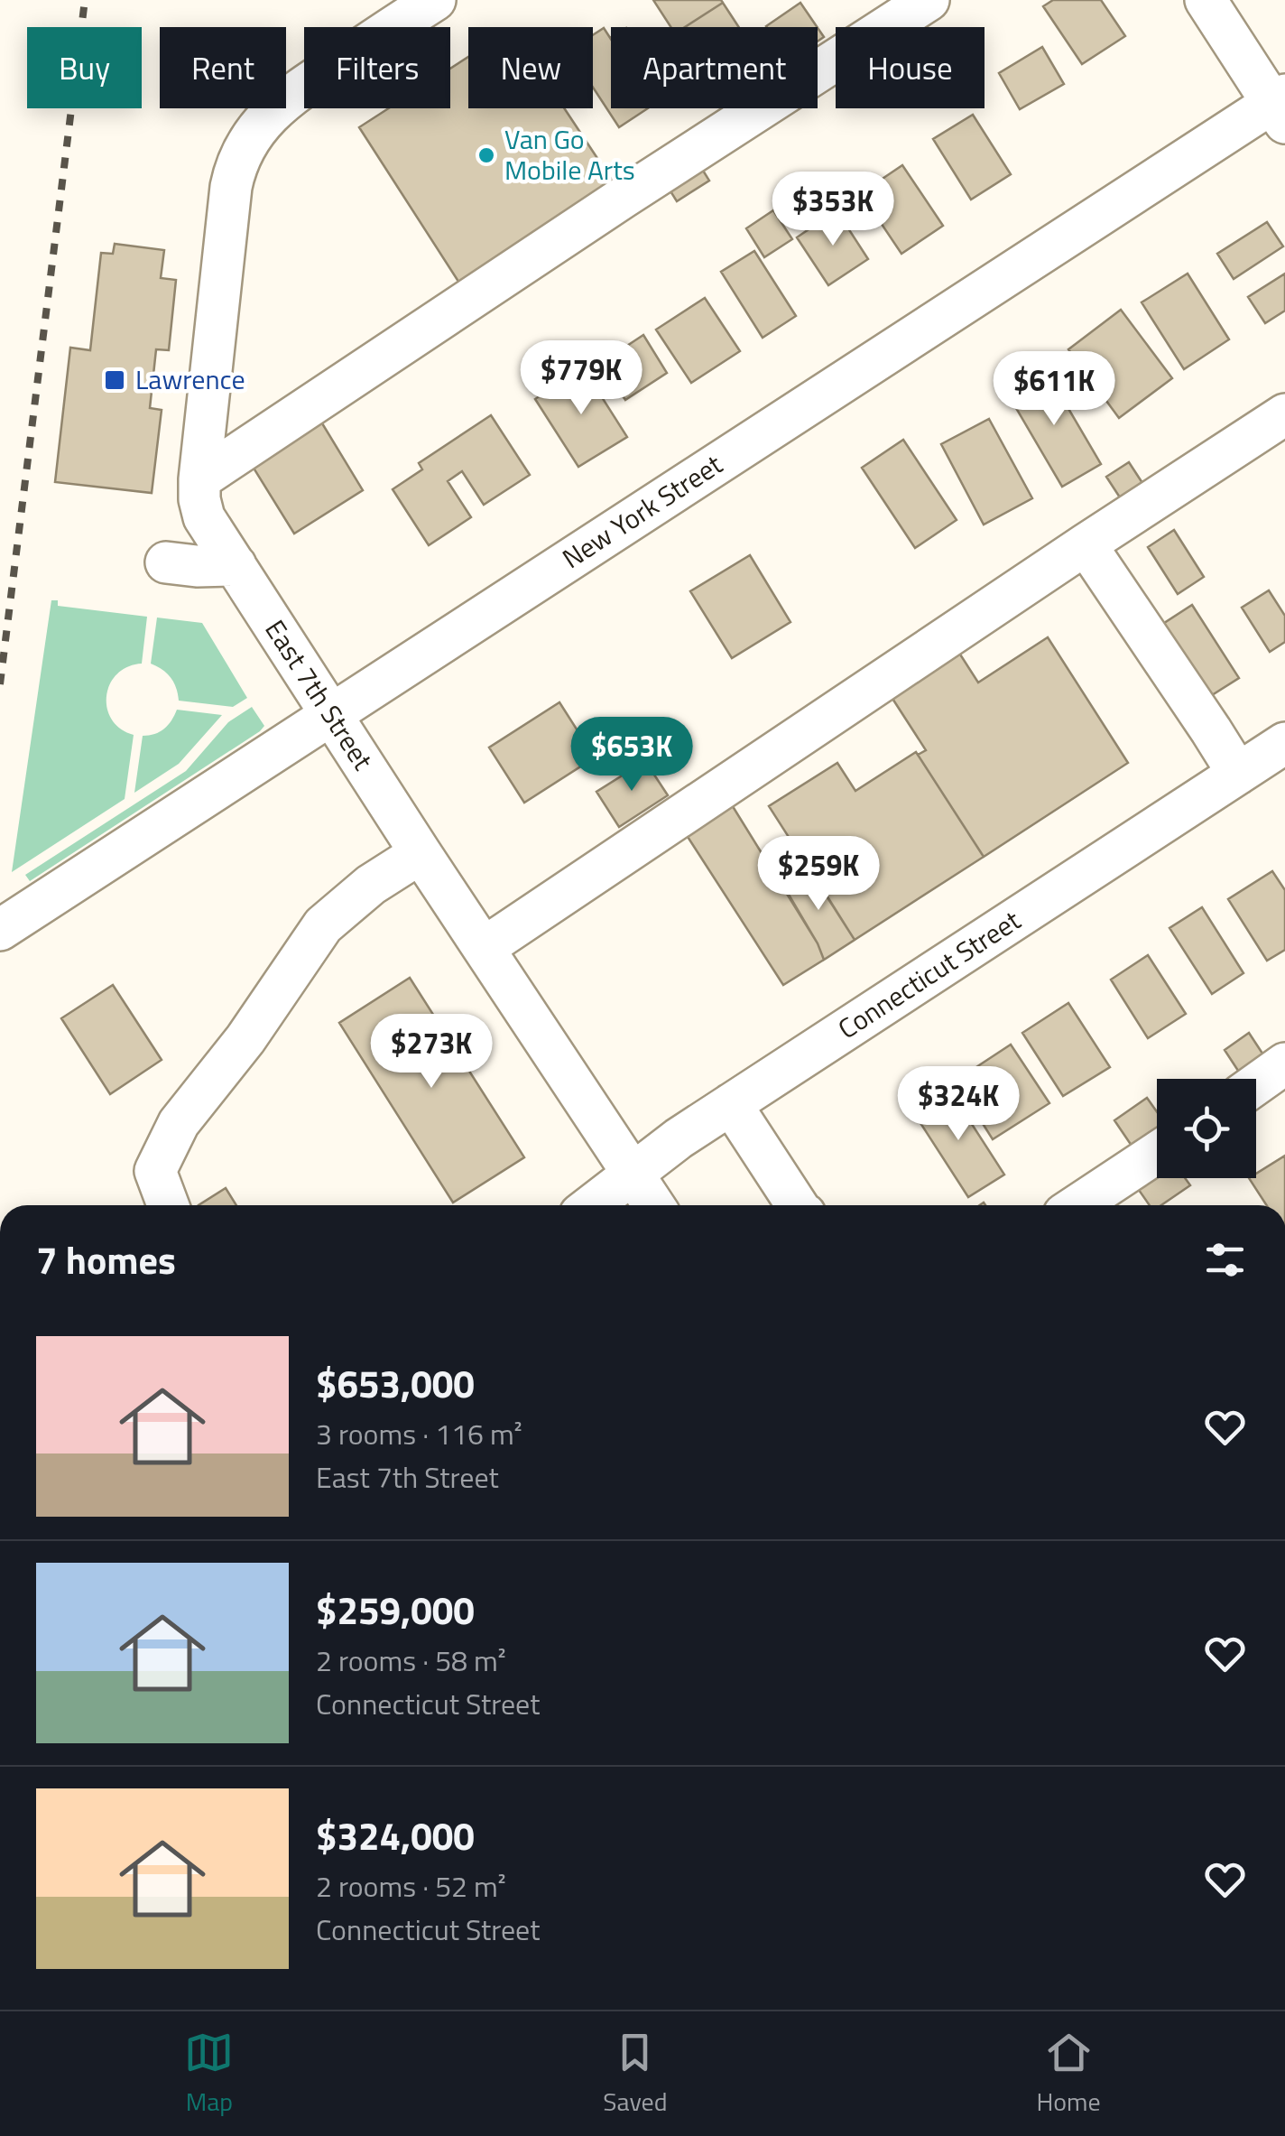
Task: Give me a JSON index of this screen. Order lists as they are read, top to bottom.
{
  "streets": {
    "street": ["New York Street", "East 7th Street", "Connecticut Street"]
  },
  "crossings": [
    ["New York Street", "East 7th Street"],
    ["East 7th Street", "Connecticut Street"]
  ],
  "places": {
    "other": ["Van Go Mobile Arts"],
    "transit": ["Lawrence"]
  },
  "page": {
    "chip": [
      "Buy",
      "Rent",
      "Filters",
      "New",
      "Apartment",
      "House"
    ],
    "price": [
      "$353K",
      "$779K",
      "$611K",
      "$653K",
      "$259K",
      "$273K",
      "$324K"
    ],
    "heading": "7 homes",
    "list": [
      {
        "name": "$653,000",
        "note": "3 rooms · 116 m² · East 7th Street"
      },
      {
        "name": "$259,000",
        "note": "2 rooms · 58 m² · Connecticut Street"
      },
      {
        "name": "$324,000",
        "note": "2 rooms · 52 m² · Connecticut Street"
      }
    ],
    "tabs": ["Map", "Saved", "Home"]
  }
}
